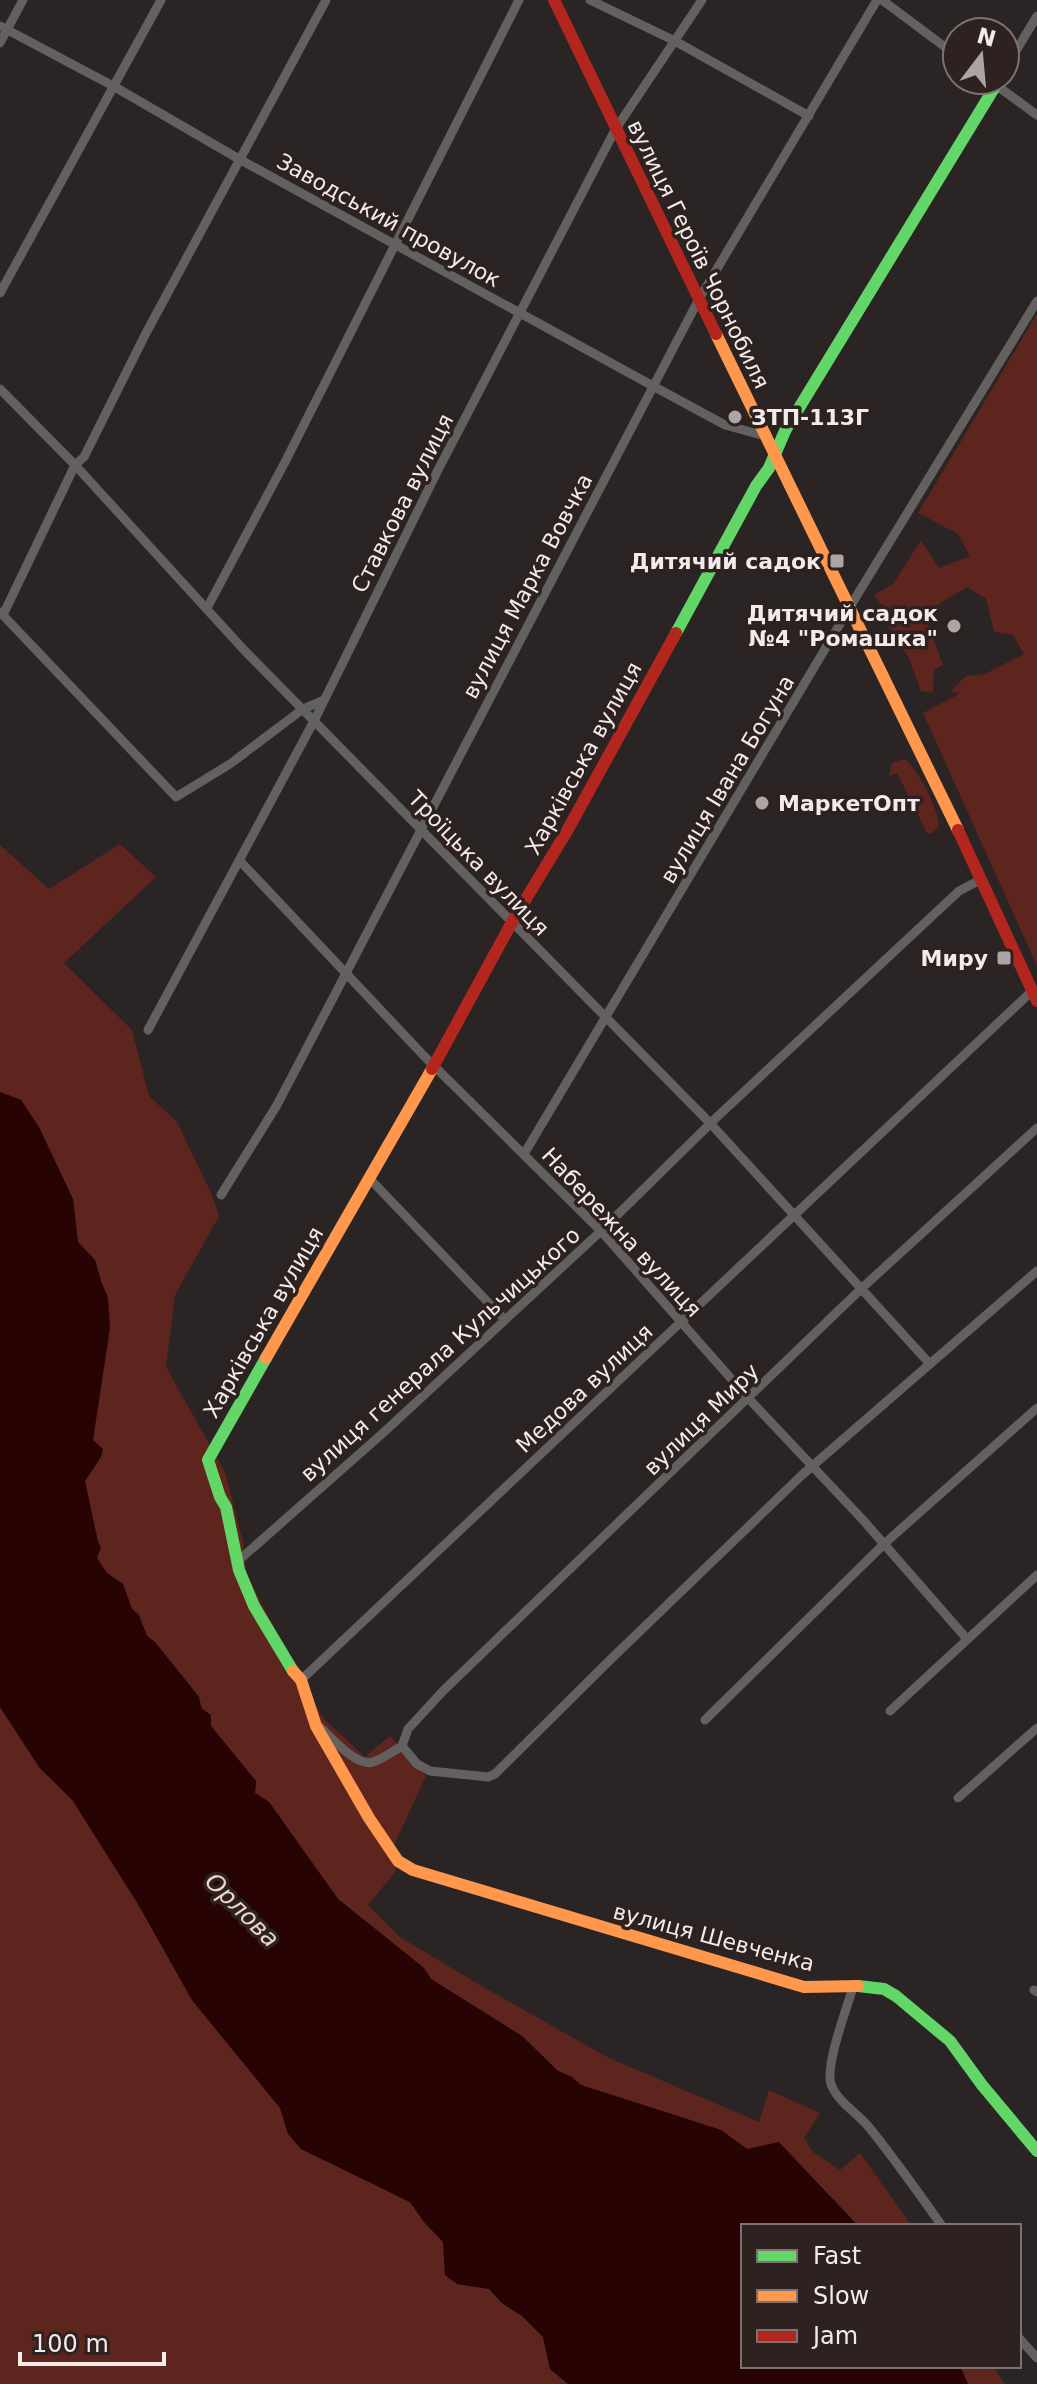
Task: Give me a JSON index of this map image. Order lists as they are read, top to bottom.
{
  "streets": {
    "street": [
      "Заводський провулок",
      "вулиця Героїв Чорнобиля",
      "Ставкова вулиця",
      "вулиця Марка Вовчка",
      "Харківська вулиця",
      "вулиця Івана Богуна",
      "Троїцька вулиця",
      "Набережна вулиця",
      "вулиця генерала Кульчицького",
      "Медова вулиця",
      "вулиця Миру",
      "вулиця Шевченка"
    ]
  },
  "crossings": [
    ["Заводський провулок", "вулиця Героїв Чорнобиля"],
    ["Заводський провулок", "Ставкова вулиця"],
    ["Заводський провулок", "вулиця Марка Вовчка"],
    ["вулиця Героїв Чорнобиля", "Ставкова вулиця"],
    ["вулиця Героїв Чорнобиля", "вулиця Марка Вовчка"],
    ["вулиця Героїв Чорнобиля", "Харківська вулиця"],
    ["вулиця Героїв Чорнобиля", "вулиця Івана Богуна"],
    ["вулиця Героїв Чорнобиля", "вулиця генерала Кульчицького"],
    ["вулиця Героїв Чорнобиля", "Медова вулиця"],
    ["Ставкова вулиця", "Троїцька вулиця"],
    ["Ставкова вулиця", "Набережна вулиця"],
    ["вулиця Марка Вовчка", "Троїцька вулиця"],
    ["вулиця Марка Вовчка", "Набережна вулиця"],
    ["Харківська вулиця", "Троїцька вулиця"],
    ["Харківська вулиця", "Набережна вулиця"],
    ["Харківська вулиця", "вулиця генерала Кульчицького"],
    ["вулиця Івана Богуна", "Троїцька вулиця"],
    ["вулиця Івана Богуна", "Набережна вулиця"],
    ["Троїцька вулиця", "вулиця генерала Кульчицького"],
    ["Троїцька вулиця", "Медова вулиця"],
    ["Троїцька вулиця", "вулиця Миру"],
    ["Набережна вулиця", "вулиця генерала Кульчицького"],
    ["Набережна вулиця", "Медова вулиця"],
    ["Набережна вулиця", "вулиця Миру"]
  ],
  "water": ["Орлова"],
  "places": {
    "other": ["ЗТП-113Г", "Дитячий садок №4 \"Ромашка\"", "МаркетОпт"],
    "transit": ["Дитячий садок", "Миру"]
  },
  "legend": ["Fast", "Slow", "Jam"],
  "scale_bar": "100 m",
  "north": "top"
}
